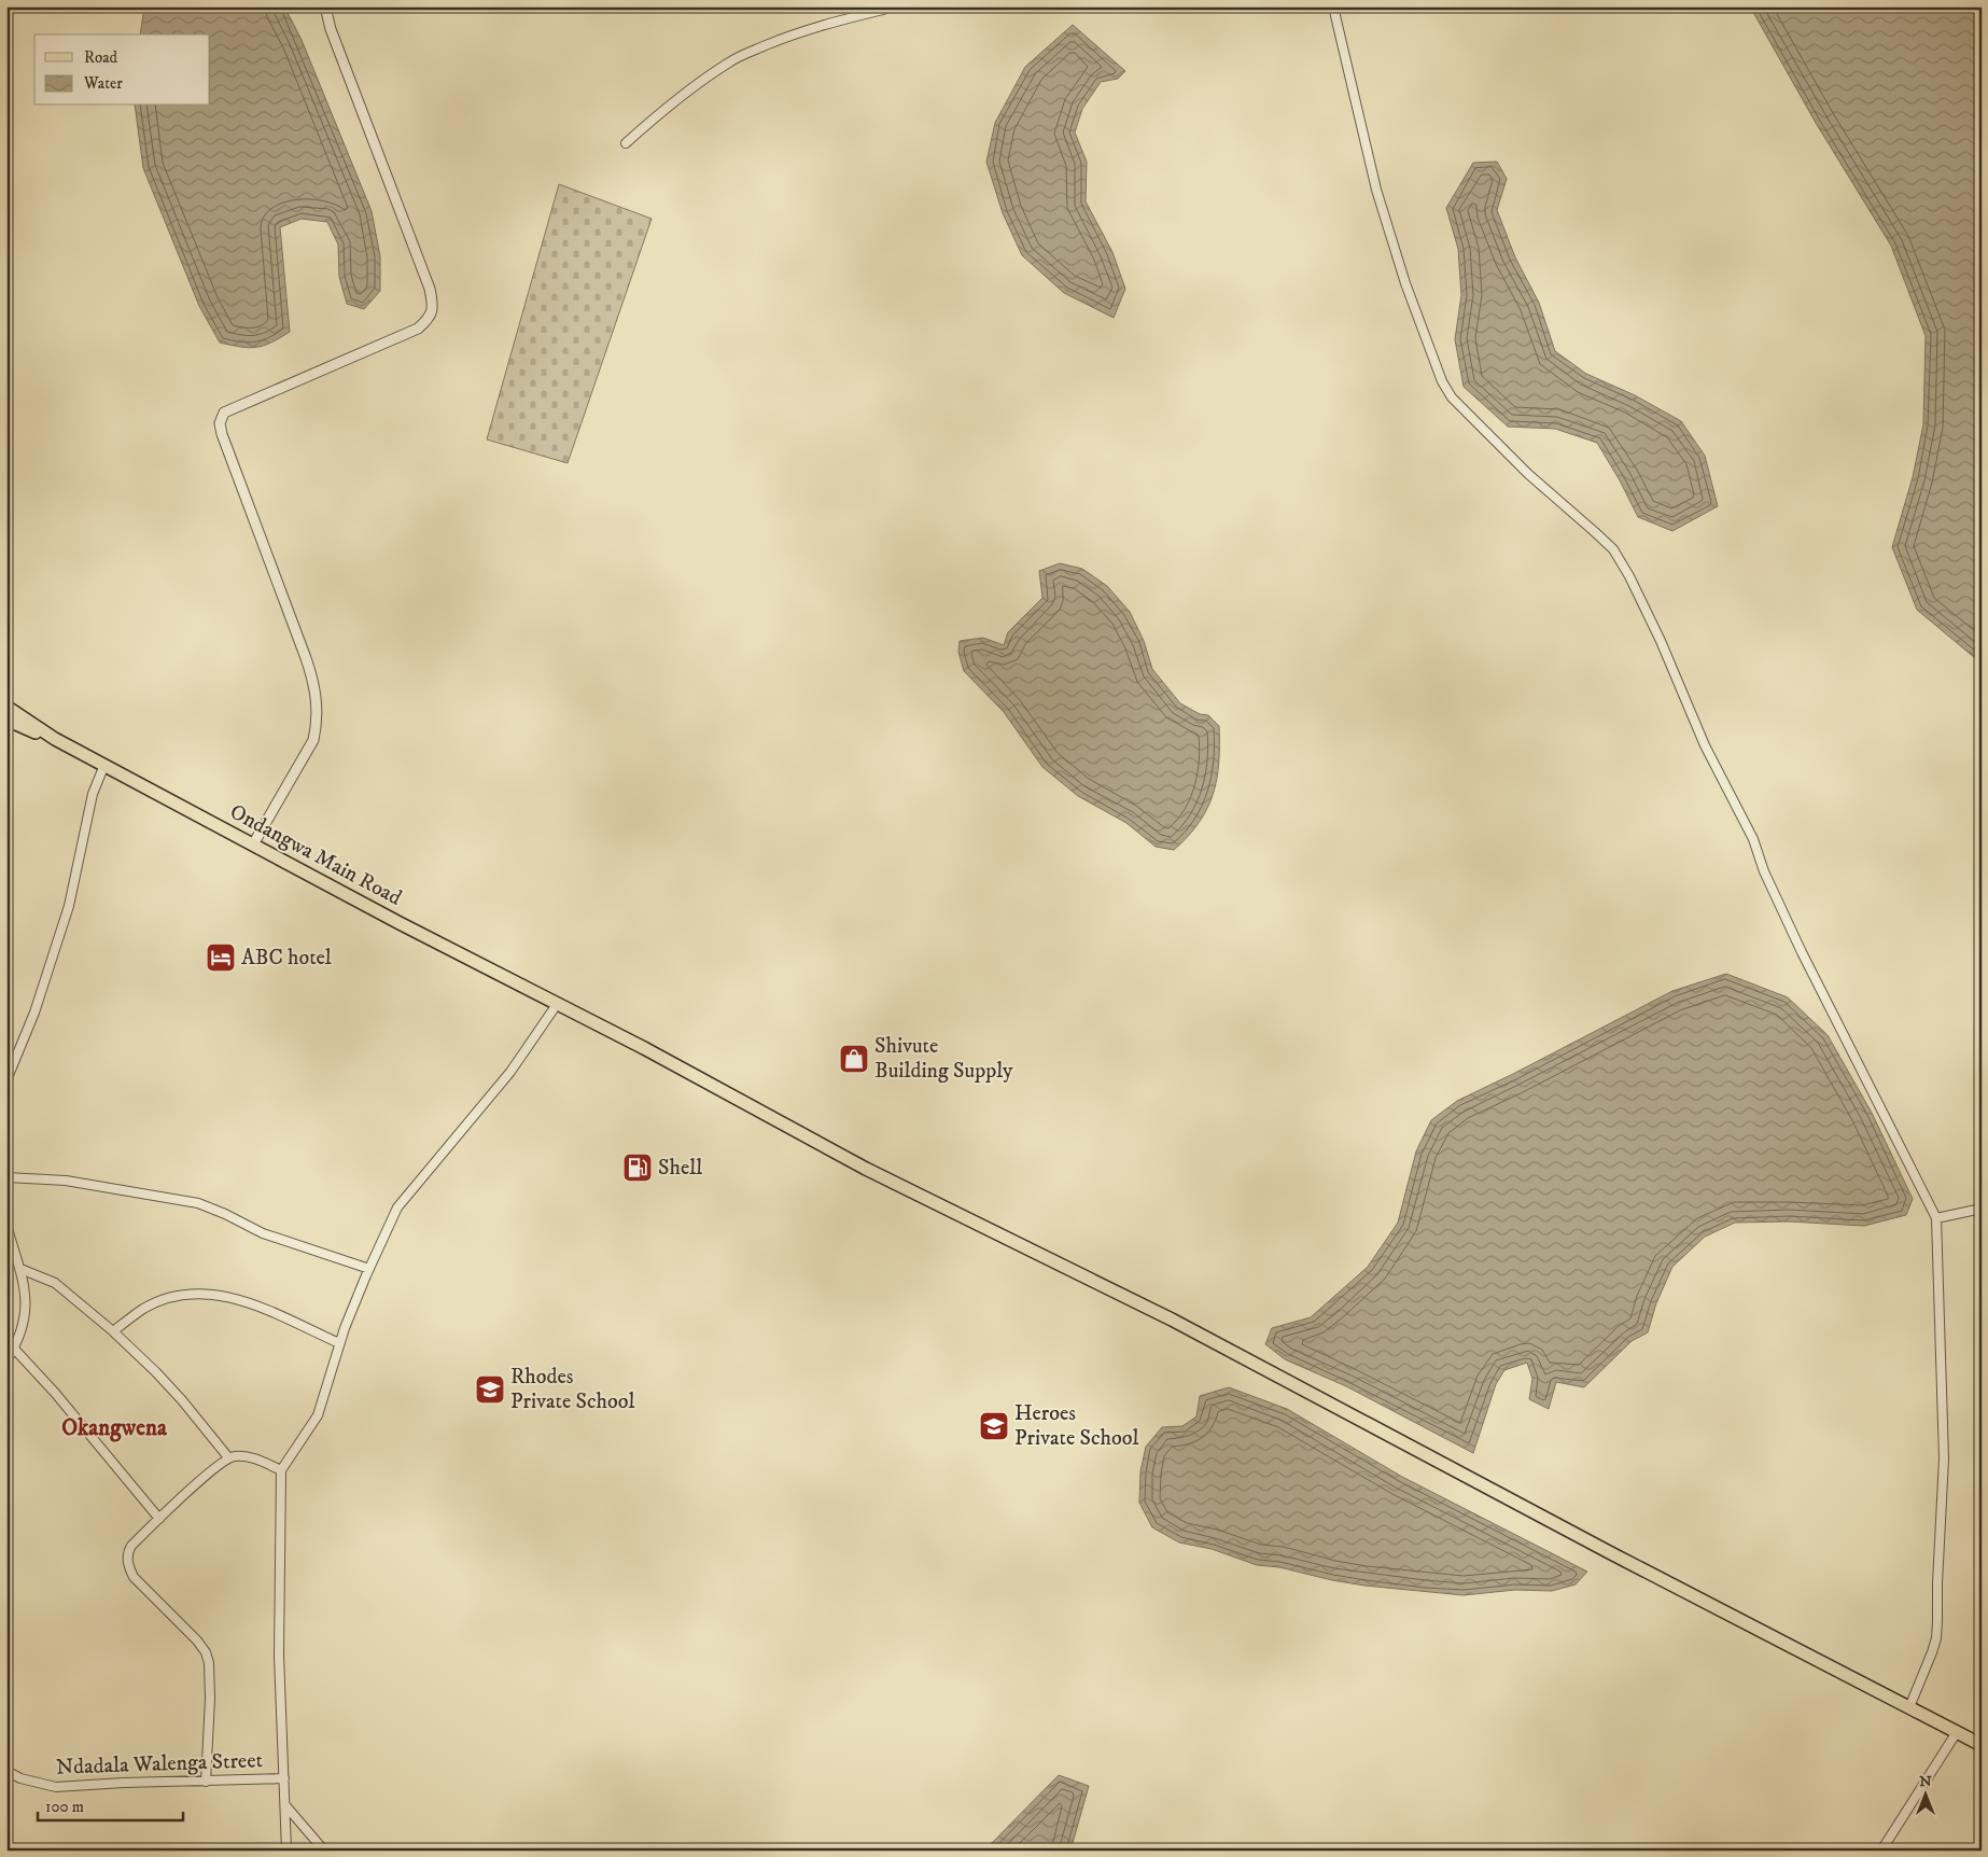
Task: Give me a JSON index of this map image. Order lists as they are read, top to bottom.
{
  "streets": {
    "main road": ["Ondangwa Main Road"],
    "street": ["Ndadala Walenga Street"]
  },
  "districts": ["Okangwena"],
  "places": {
    "hotel": ["ABC hotel"],
    "shop": ["Shivute Building Supply"],
    "fuel station": ["Shell"],
    "school or university": ["Rhodes Private School", "Heroes Private School"]
  },
  "legend": ["Road", "Water"],
  "scale_bar": "100 m",
  "north": "top"
}
